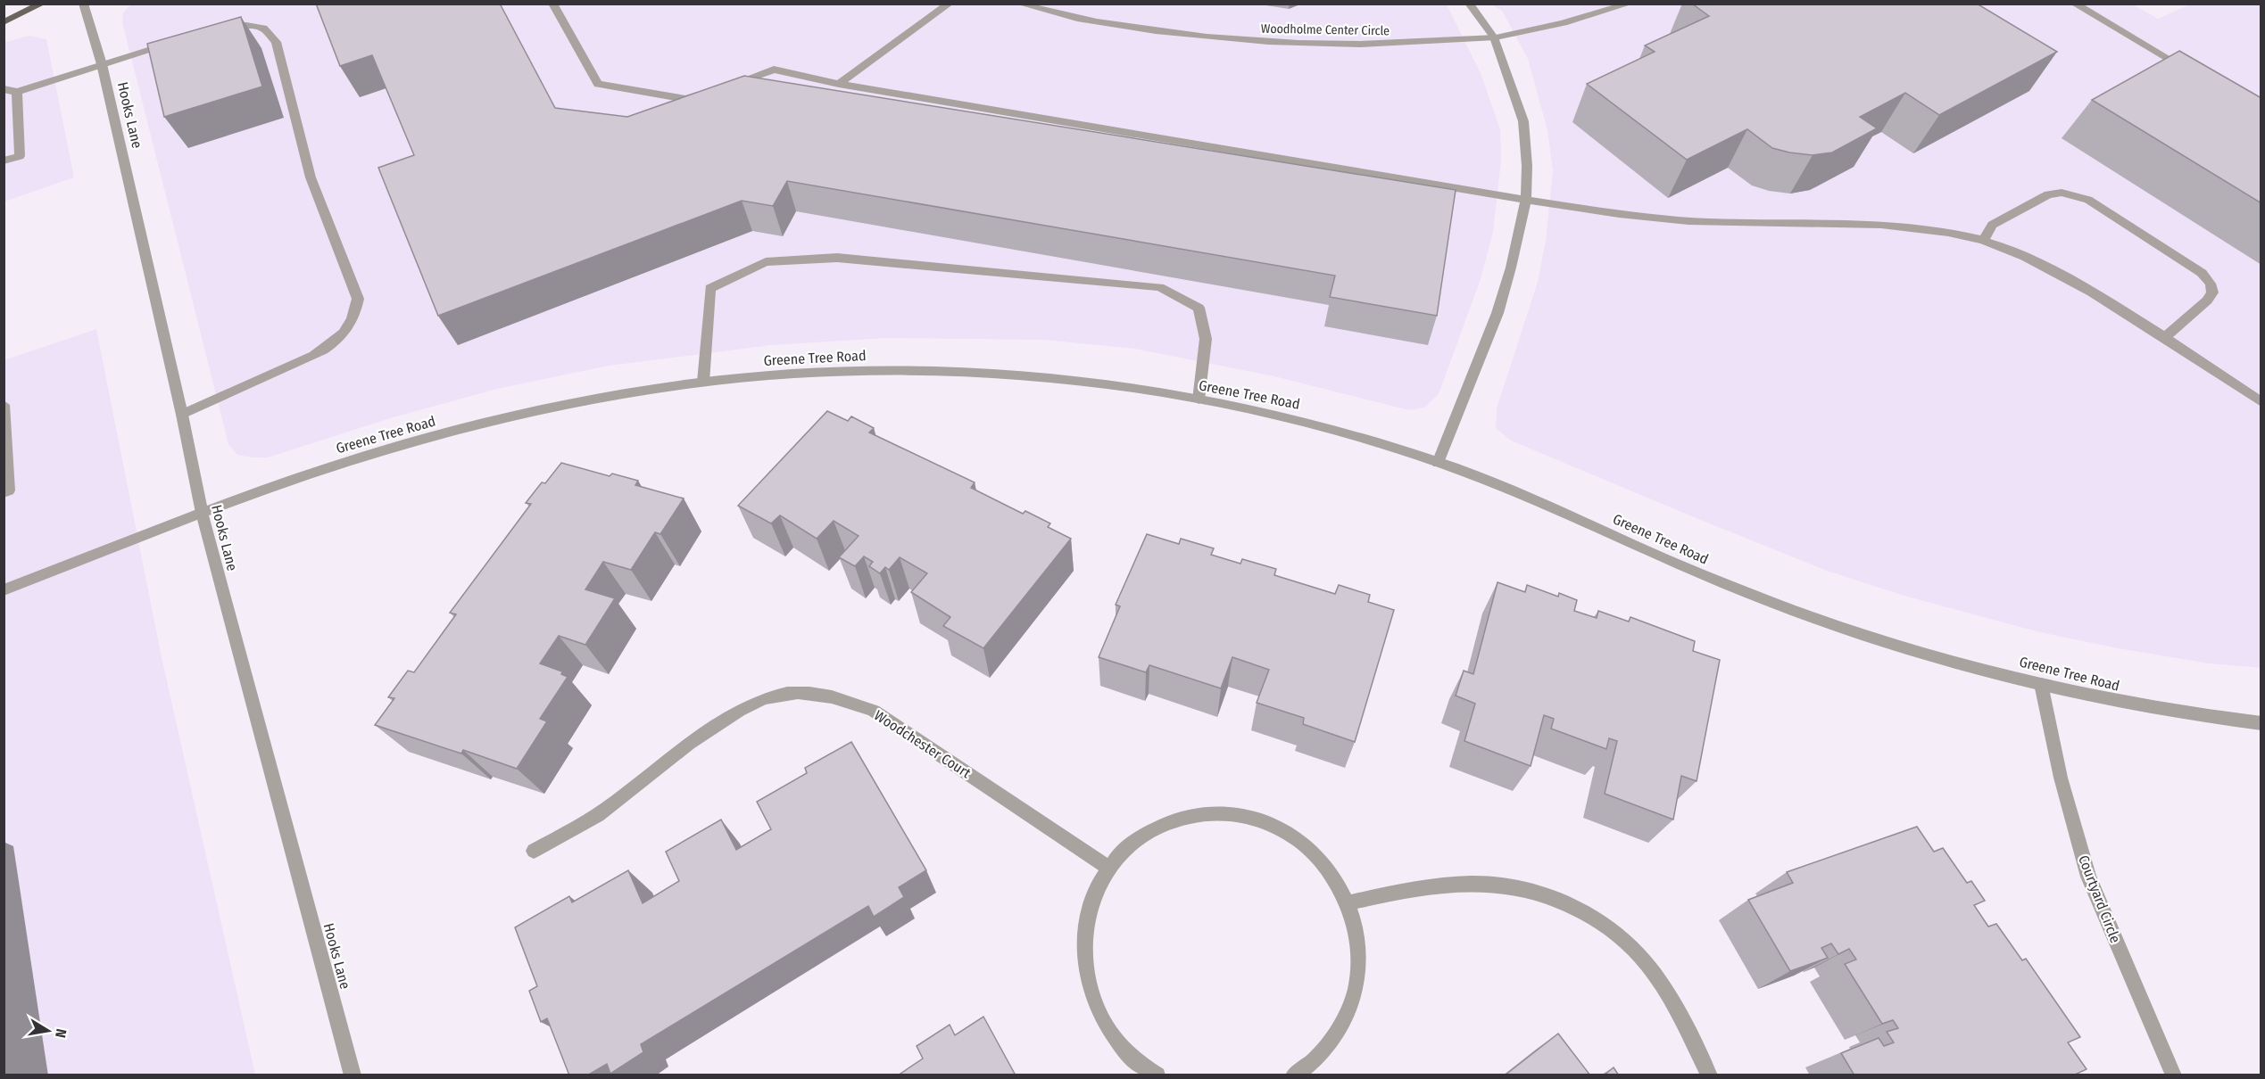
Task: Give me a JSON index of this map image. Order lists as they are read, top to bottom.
{
  "streets": {
    "street": [
      "Woodholme Center Circle",
      "Hooks Lane",
      "Greene Tree Road",
      "Woodchester Court",
      "Courtyard Circle"
    ]
  },
  "crossings": [
    ["Hooks Lane", "Greene Tree Road"],
    ["Greene Tree Road", "Courtyard Circle"]
  ],
  "north": "right"
}
